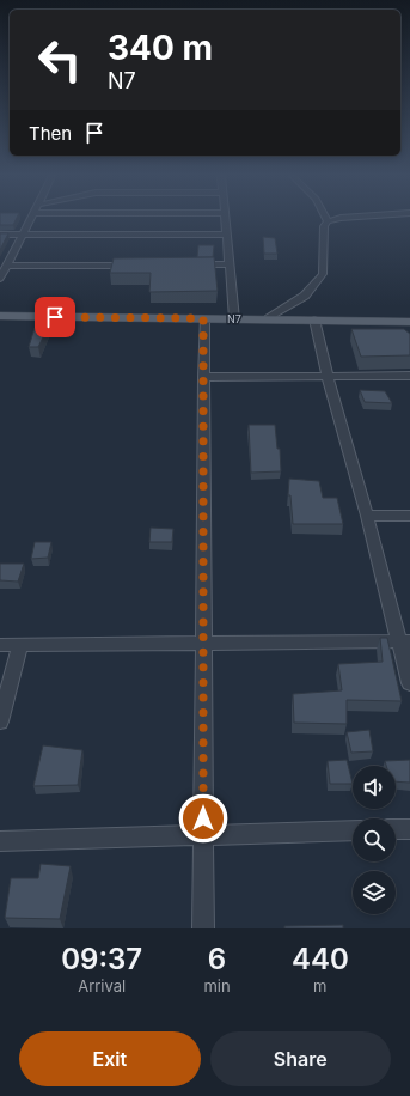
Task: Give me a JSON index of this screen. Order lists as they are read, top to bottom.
{
  "streets": {
    "main road": ["N7"]
  },
  "page": {
    "turn": ["340 m", "N7"],
    "then": "Then",
    "eta": [
      "09:37",
      "Arrival",
      "6",
      "min",
      "440",
      "m"
    ],
    "buttons": ["Exit", "Share"]
  }
}
